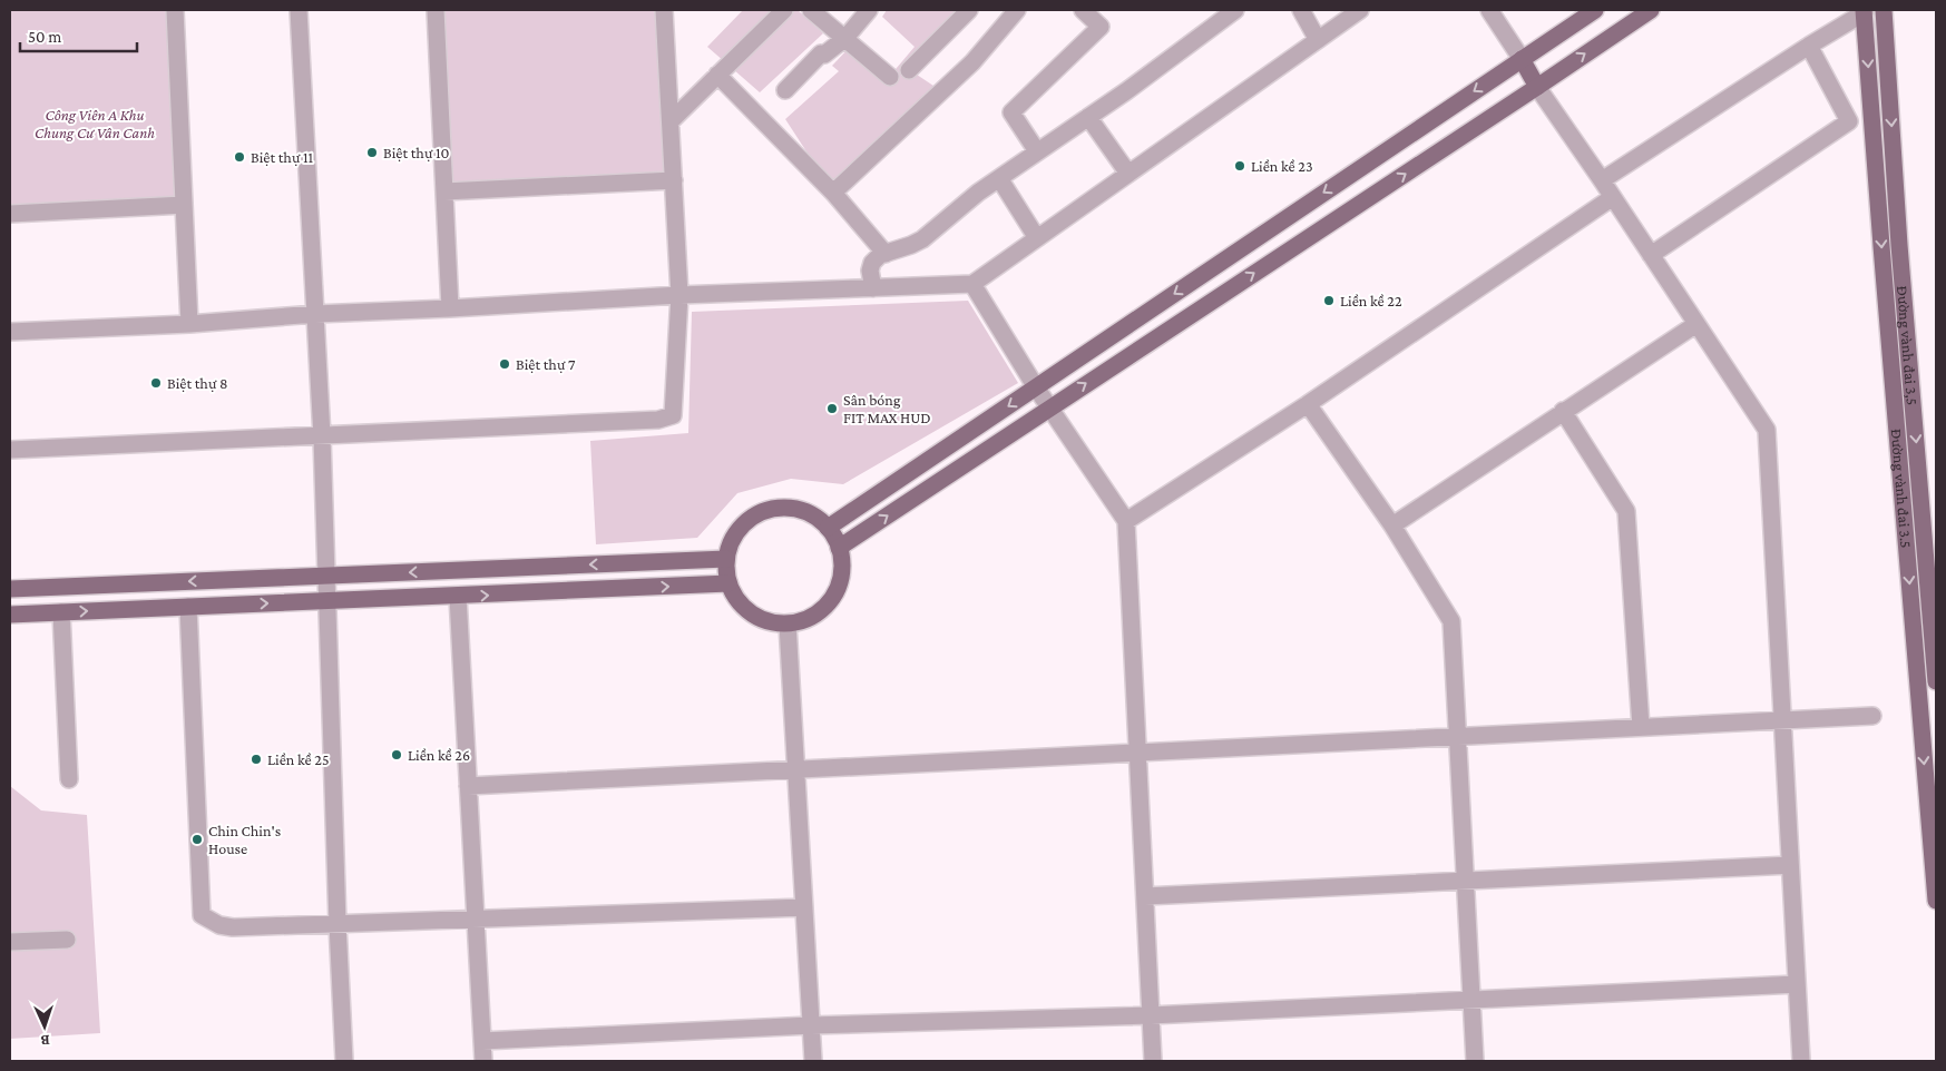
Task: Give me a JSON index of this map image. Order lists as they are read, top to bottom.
{
  "streets": {
    "main road": ["Đường vành đai 3,5", "Đường vành đai 3.5"]
  },
  "one_way": ["Đường vành đai 3,5", "Đường vành đai 3.5"],
  "parks": ["Công Viên A Khu Chung Cư Vân Canh"],
  "places": [
    "Biệt thự 10",
    "Biệt thự 11",
    "Liền kề 23",
    "Liền kề 22",
    "Biệt thự 7",
    "Biệt thự 8",
    "Sân bóng FIT MAX HUD",
    "Liền kề 26",
    "Liền kề 25",
    "Chin Chin's House"
  ],
  "scale_bar": "50 m",
  "north": "bottom"
}
